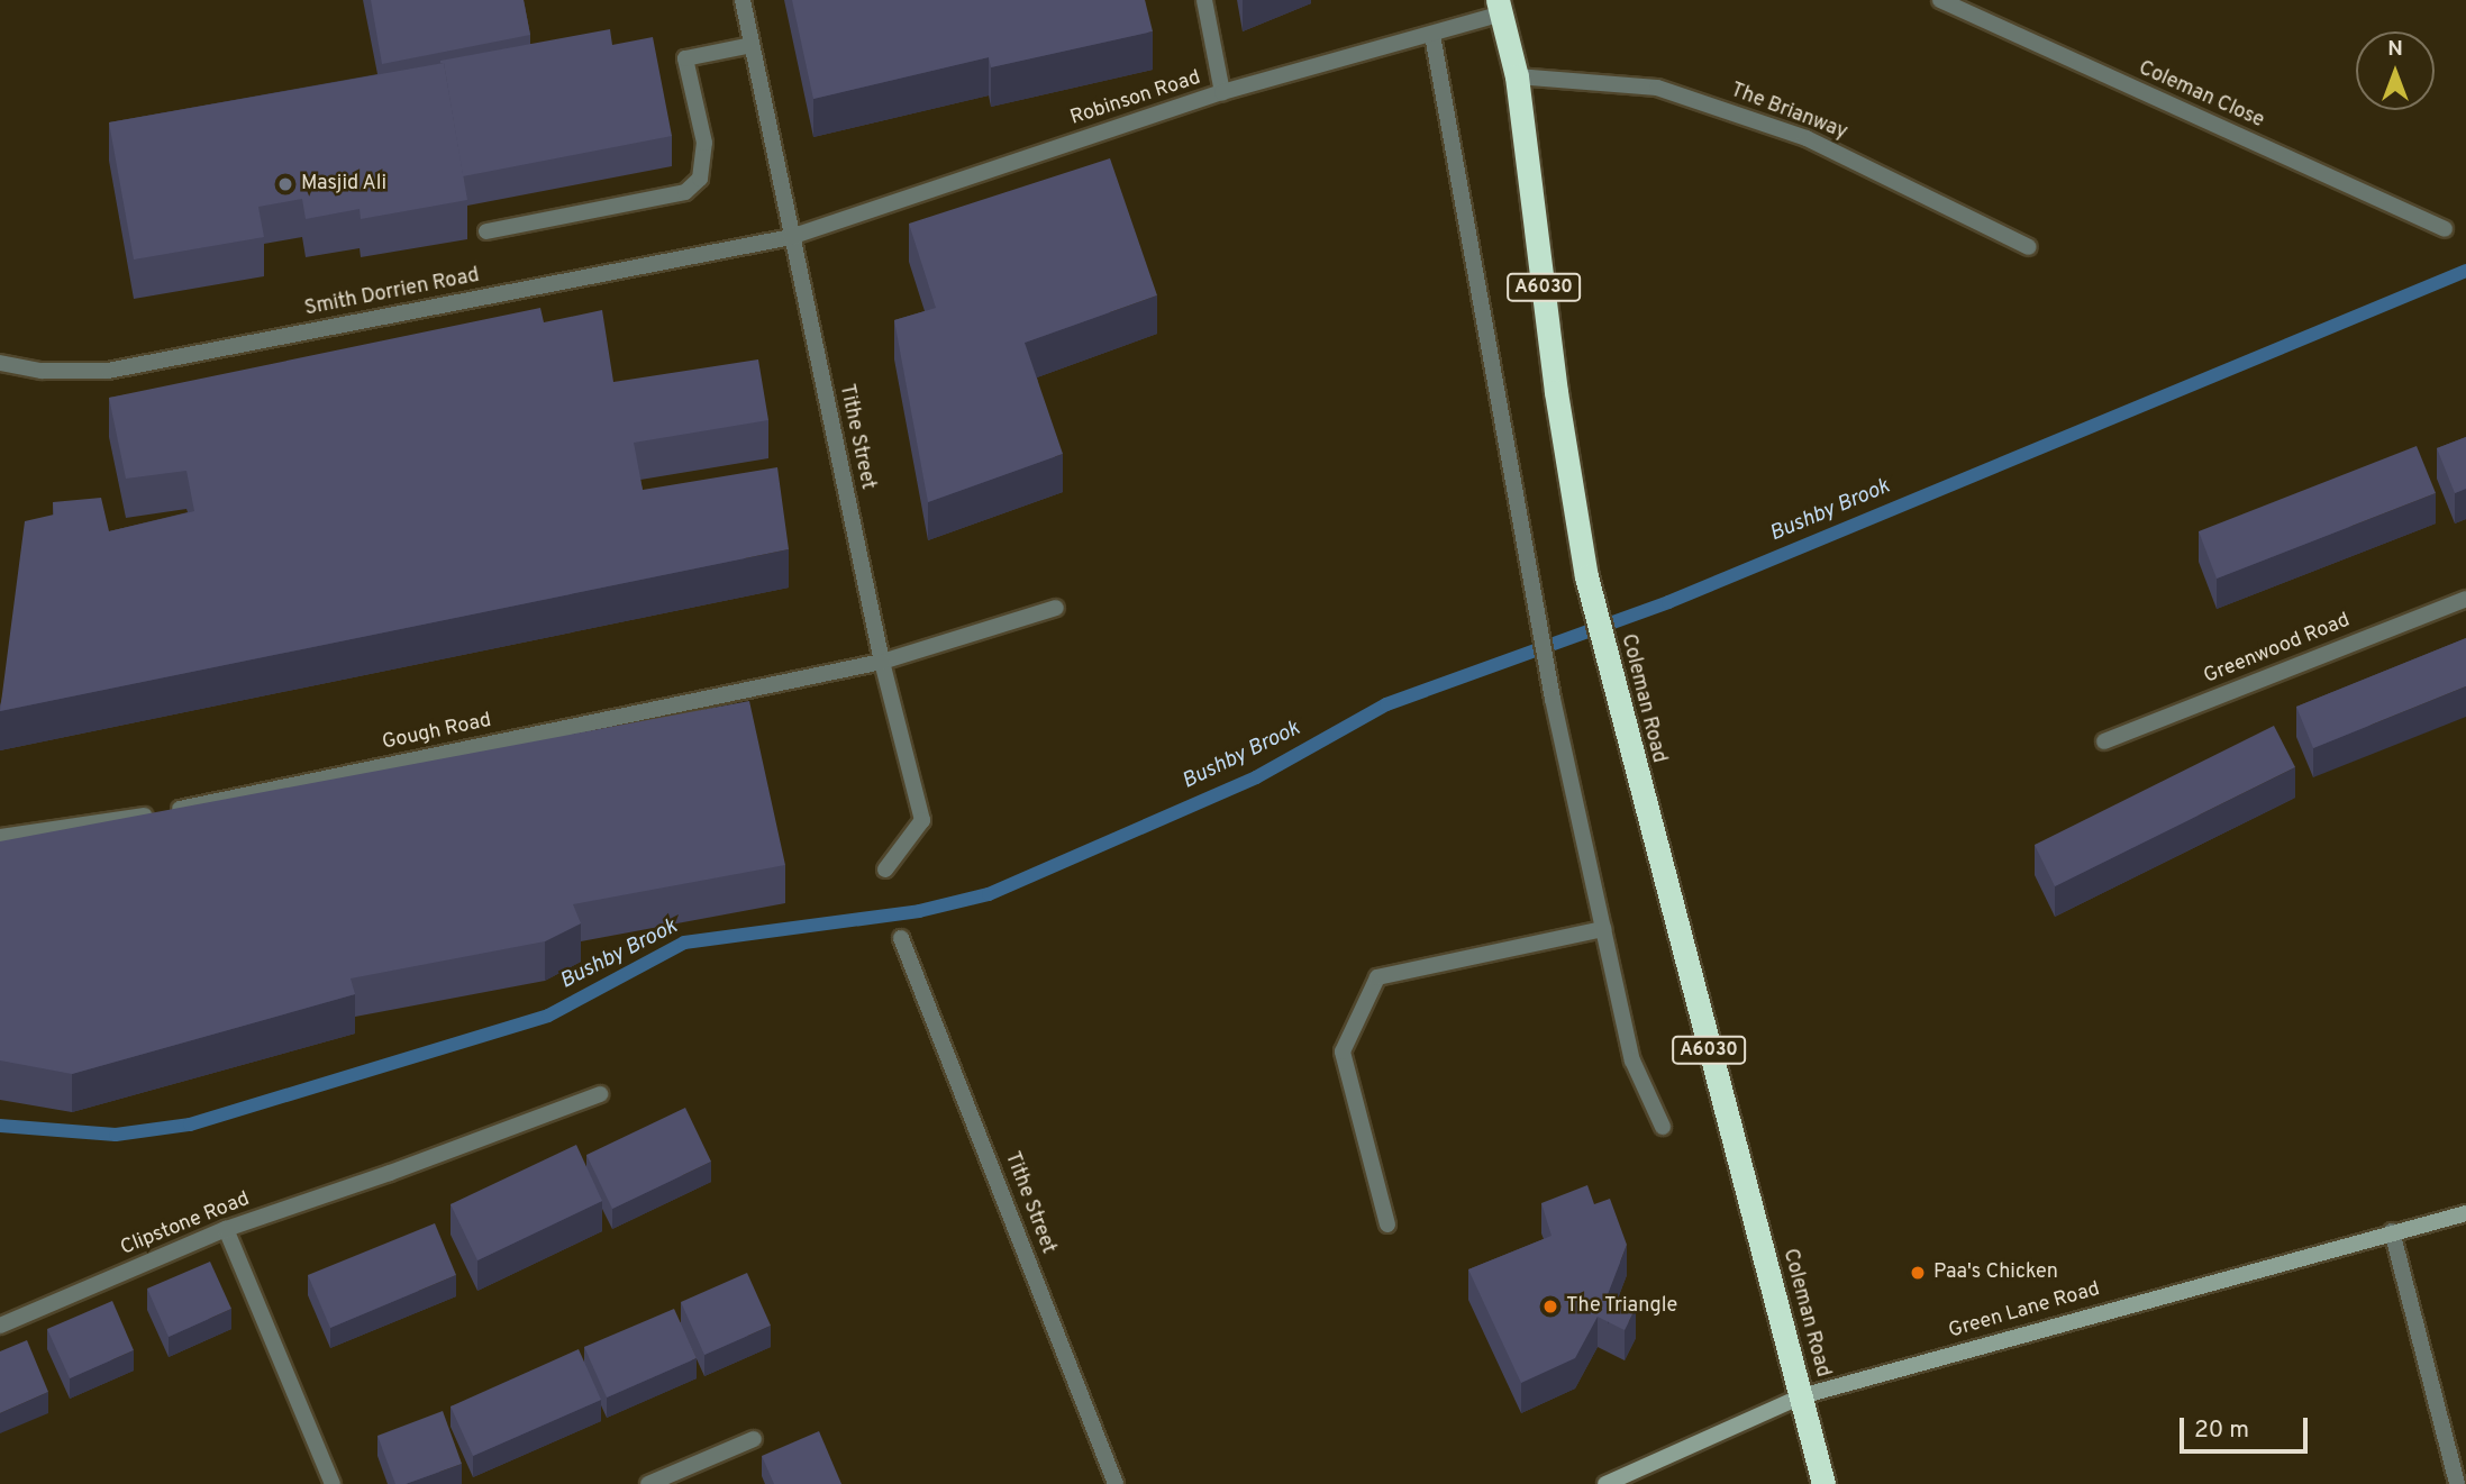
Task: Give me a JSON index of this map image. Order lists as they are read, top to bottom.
{
  "streets": {
    "highway": ["A6030", "Coleman Road"],
    "street": [
      "Coleman Close",
      "Robinson Road",
      "The Brianway",
      "Smith Dorrien Road",
      "Tithe Street",
      "Greenwood Road",
      "Gough Road",
      "Clipstone Road",
      "Green Lane Road"
    ]
  },
  "crossings": [
    ["Robinson Road", "Smith Dorrien Road"],
    ["Robinson Road", "Tithe Street"],
    ["Robinson Road", "Coleman Road"],
    ["The Brianway", "Coleman Road"],
    ["Smith Dorrien Road", "Tithe Street"],
    ["Tithe Street", "Gough Road"],
    ["Coleman Road", "Green Lane Road"]
  ],
  "water": ["Bushby Brook"],
  "places": ["Masjid Ali", "Paa's Chicken", "The Triangle"],
  "scale_bar": "20 m",
  "north": "top"
}
